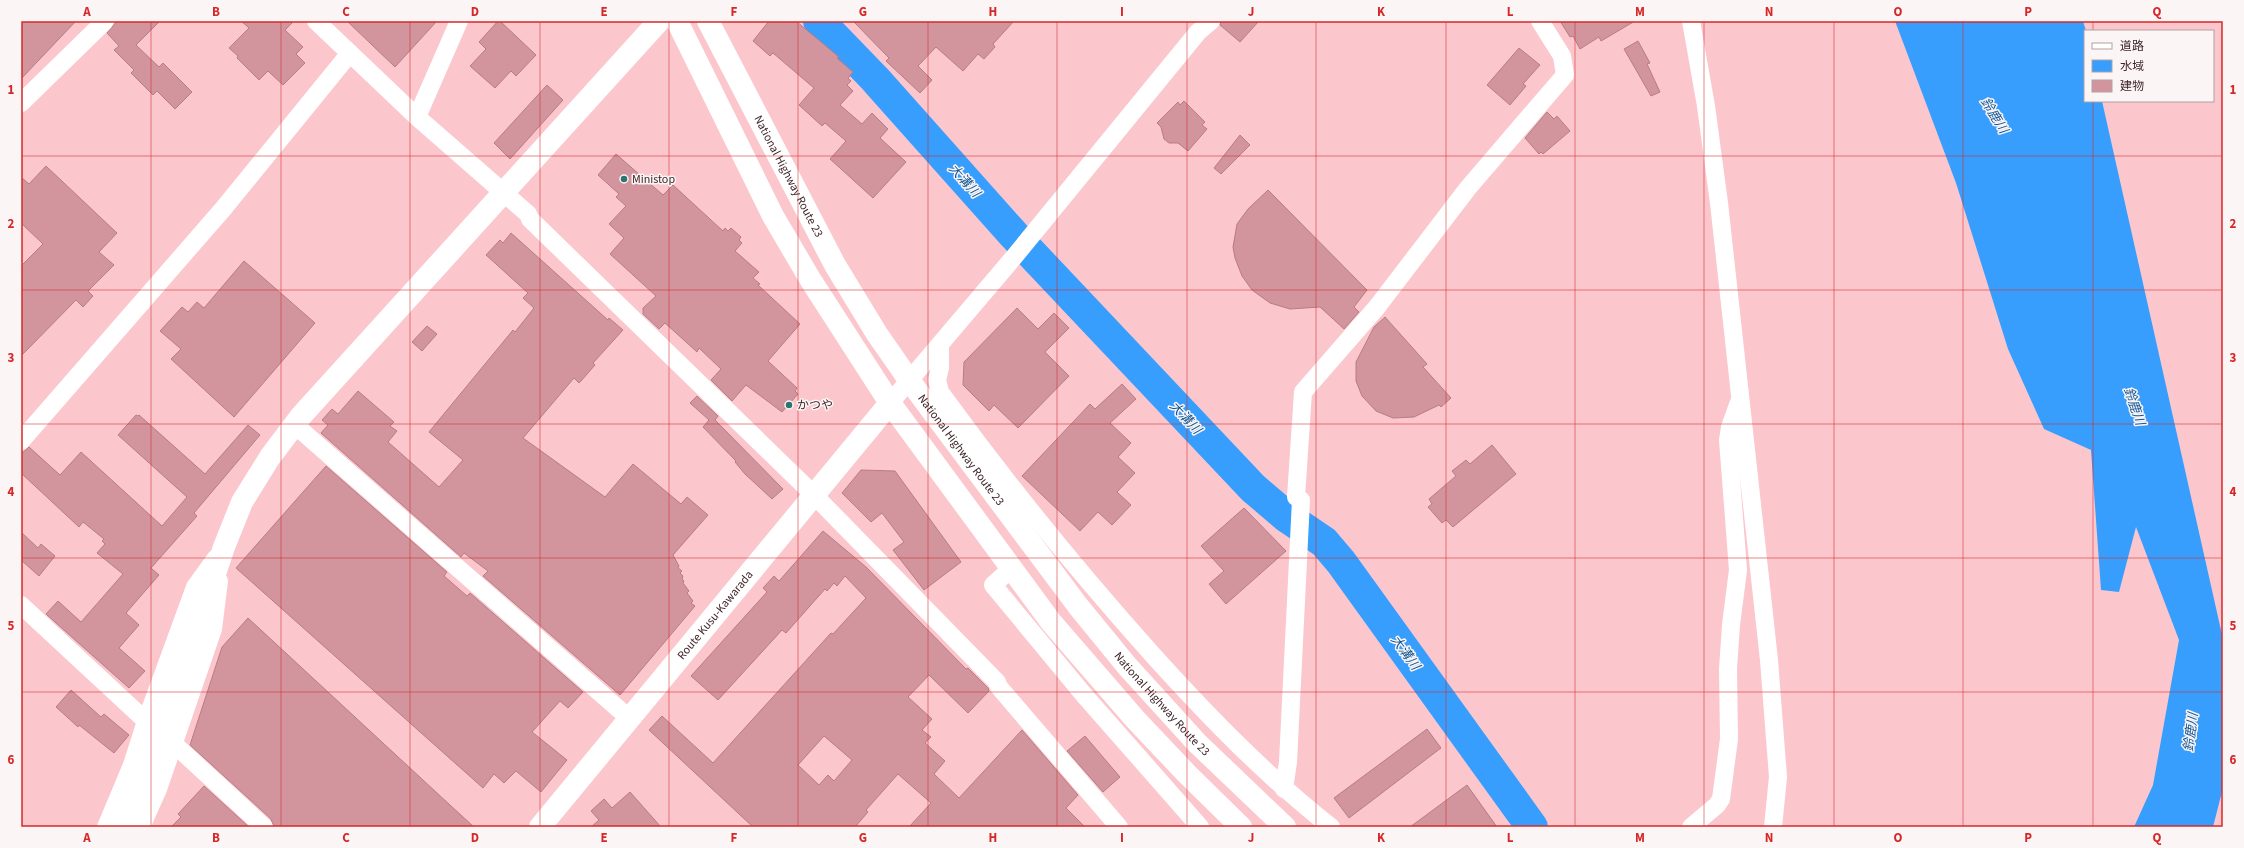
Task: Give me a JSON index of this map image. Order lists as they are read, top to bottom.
{
  "streets": {
    "main road": ["National Highway Route 23", "Route Kusu-Kawarada"]
  },
  "water": ["鈴鹿川", "大溝川"],
  "places": ["Ministop", "かつや"],
  "legend": ["道路", "水域", "建物"],
  "grid": {
    "columns": [
      "A",
      "B",
      "C",
      "D",
      "E",
      "F",
      "G",
      "H",
      "I",
      "J",
      "K",
      "L",
      "M",
      "N",
      "O",
      "P",
      "Q"
    ],
    "rows": [
      "1",
      "2",
      "3",
      "4",
      "5",
      "6"
    ]
  }
}
